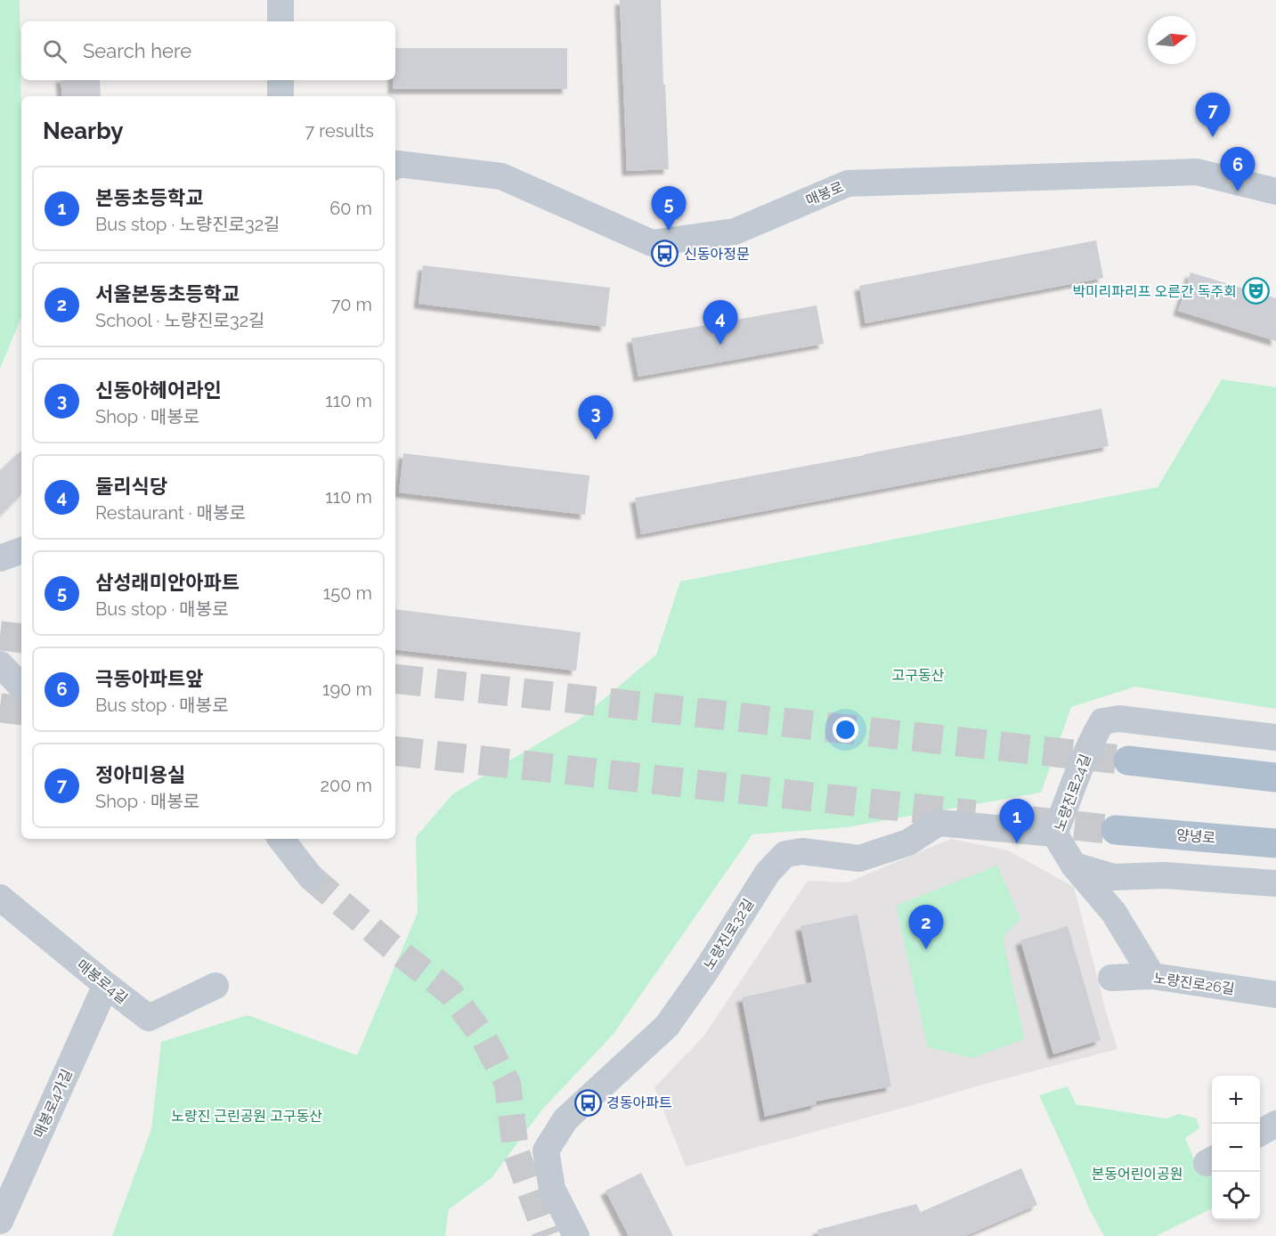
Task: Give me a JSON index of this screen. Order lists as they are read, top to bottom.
{
  "streets": {
    "main road": ["양녕로"],
    "street": [
      "매봉로",
      "노량진로24길",
      "노량진로32길",
      "매봉로4길",
      "노량진로26길",
      "매봉로4가길"
    ]
  },
  "crossings": [
    ["노량진로24길", "노량진로32길"],
    ["노량진로24길", "노량진로26길"],
    ["매봉로4길", "매봉로4가길"]
  ],
  "parks": ["고구동산", "노량진 근린공원 고구동산", "본동어린이공원"],
  "places": {
    "bus stop": ["신동아정문", "경동아파트"],
    "theatre": ["박미리파리프 오른간 독주회"]
  },
  "north": "right",
  "page": {
    "search": "Search here",
    "pins": [
      "7",
      "6",
      "5",
      "4",
      "3",
      "1",
      "2"
    ],
    "heading": ["Nearby", "7 results"],
    "list": [
      {
        "mark": "1",
        "name": "본동초등학교",
        "note": "Bus stop · 노량진로32길",
        "value": "60 m"
      },
      {
        "mark": "2",
        "name": "서울본동초등학교",
        "note": "School · 노량진로32길",
        "value": "70 m"
      },
      {
        "mark": "3",
        "name": "신동아헤어라인",
        "note": "Shop · 매봉로",
        "value": "110 m"
      },
      {
        "mark": "4",
        "name": "둘리식당",
        "note": "Restaurant · 매봉로",
        "value": "110 m"
      },
      {
        "mark": "5",
        "name": "삼성래미안아파트",
        "note": "Bus stop · 매봉로",
        "value": "150 m"
      },
      {
        "mark": "6",
        "name": "극동아파트앞",
        "note": "Bus stop · 매봉로",
        "value": "190 m"
      },
      {
        "mark": "7",
        "name": "정아미용실",
        "note": "Shop · 매봉로",
        "value": "200 m"
      }
    ],
    "map_buttons": ["+", "−"]
  }
}
